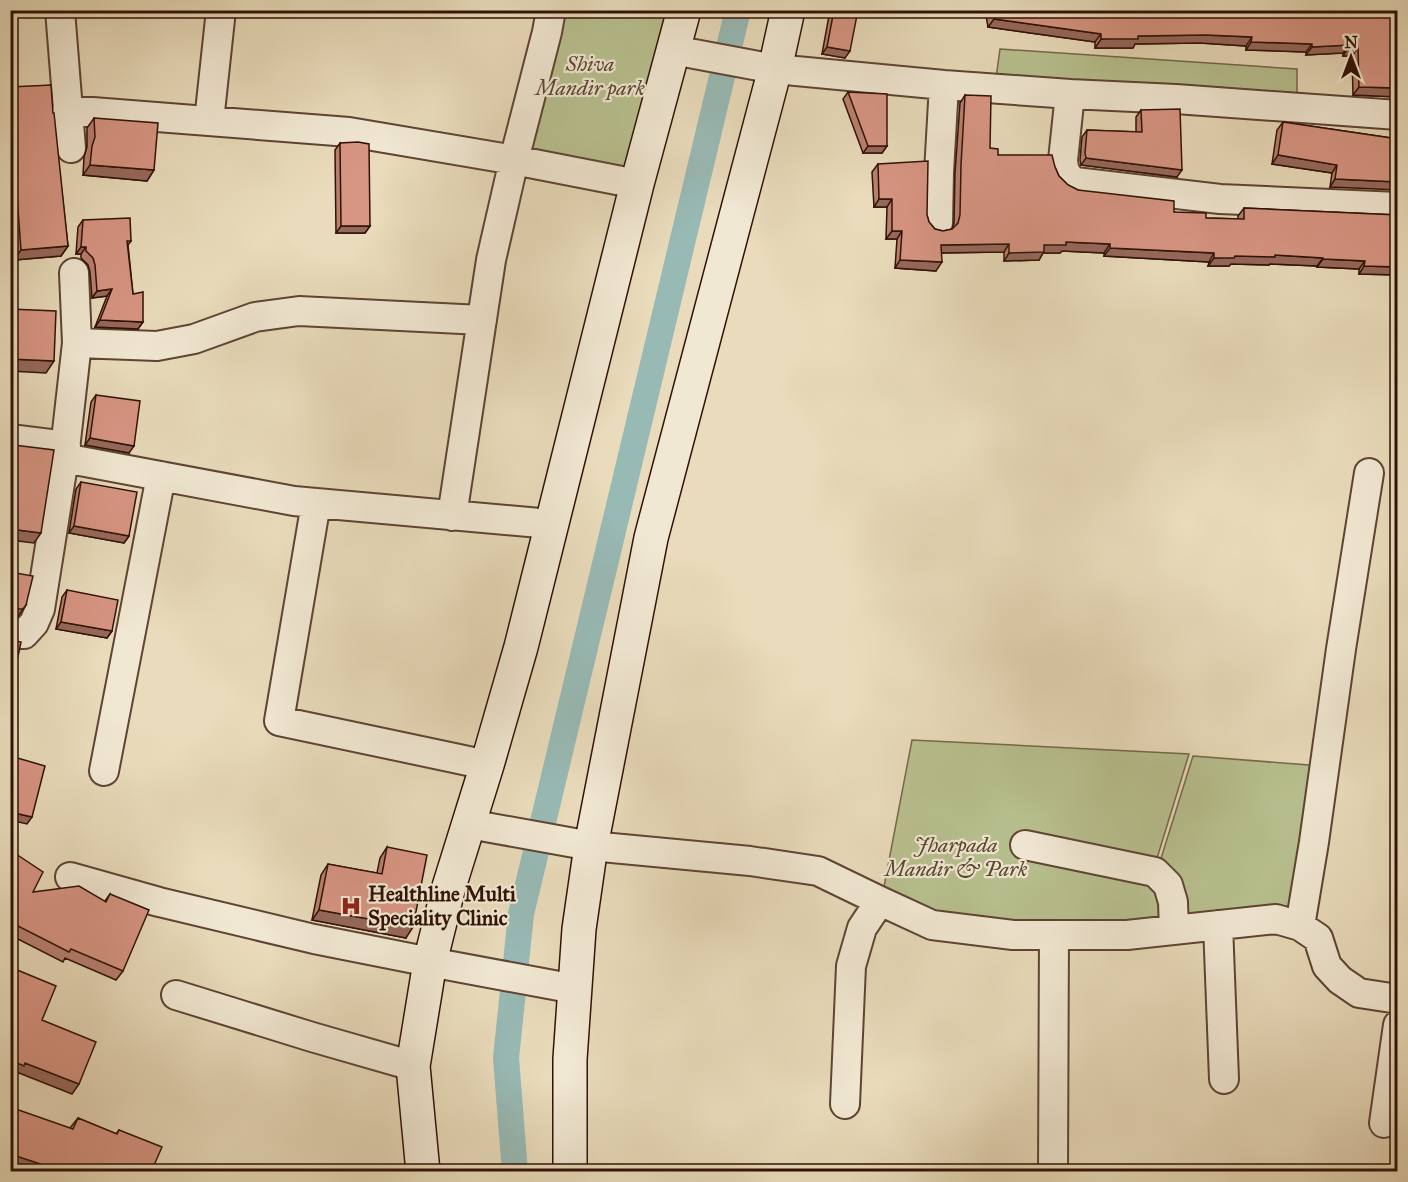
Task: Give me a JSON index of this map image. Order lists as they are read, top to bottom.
{
  "parks": ["Shiva Mandir park", "Jharpada Mandir & Park"],
  "places": {
    "hospital": ["Healthline Multi Speciality Clinic"]
  },
  "north": "top"
}
